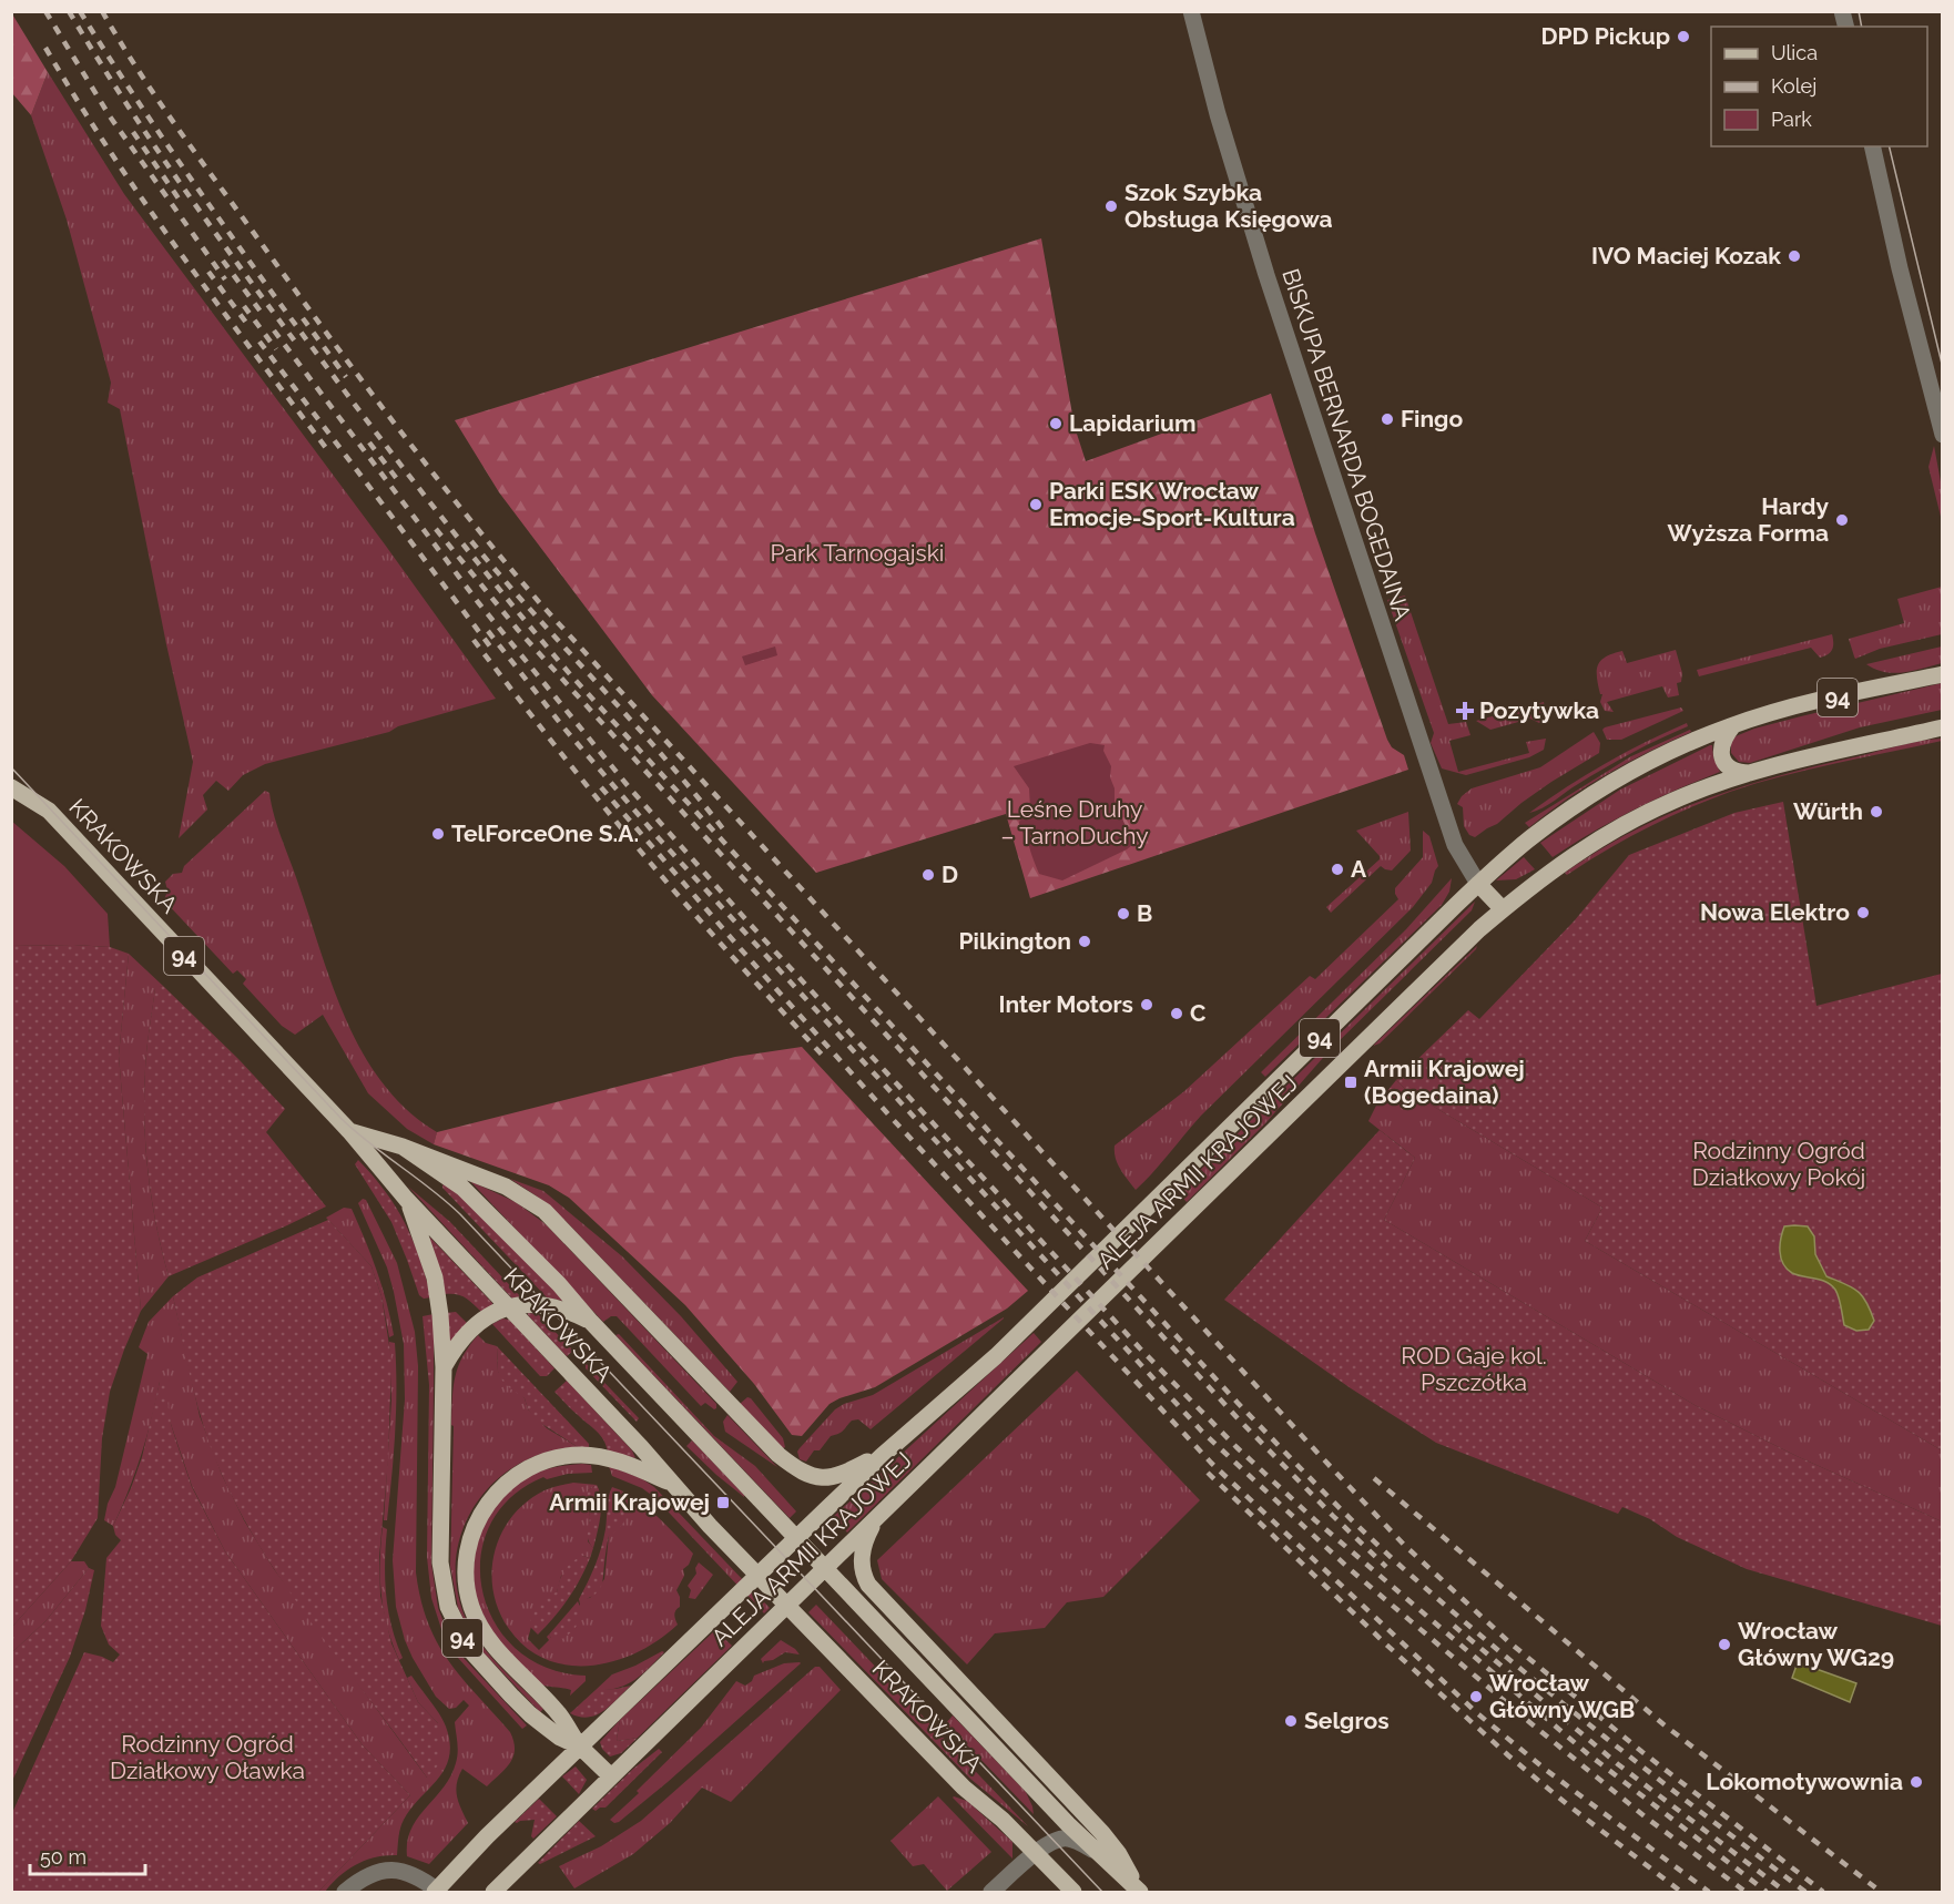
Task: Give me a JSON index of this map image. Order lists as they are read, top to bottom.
{
  "streets": {
    "main road": ["94", "KRAKOWSKA", "ALEJA ARMII KRAJOWEJ"],
    "street": ["BISKUPA BERNARDA BOGEDAINA"]
  },
  "crossings": [
    ["BISKUPA BERNARDA BOGEDAINA", "ALEJA ARMII KRAJOWEJ"],
    ["94", "KRAKOWSKA"],
    ["94", "ALEJA ARMII KRAJOWEJ"]
  ],
  "parks": [
    "Park Tarnogajski",
    "Leśne Druhy – TarnoDuchy",
    "Rodzinny Ogród Działkowy Pokój",
    "ROD Gaje kol. Pszczółka",
    "Rodzinny Ogród Działkowy Oławka"
  ],
  "places": {
    "other": [
      "DPD Pickup",
      "Szok Szybka Obsługa Księgowa",
      "IVO Maciej Kozak",
      "Fingo",
      "Lapidarium",
      "Parki ESK Wrocław Emocje-Sport-Kultura",
      "Hardy Wyższa Forma",
      "Würth",
      "TelForceOne S.A.",
      "A",
      "D",
      "Nowa Elektro",
      "B",
      "Pilkington",
      "Inter Motors",
      "C",
      "Wrocław Główny WG29",
      "Wrocław Główny WGB",
      "Selgros",
      "Lokomotywownia"
    ],
    "health": ["Pozytywka"],
    "transit": ["Armii Krajowej (Bogedaina)", "Armii Krajowej"]
  },
  "legend": ["Ulica", "Kolej", "Park"],
  "scale_bar": "50 m"
}
